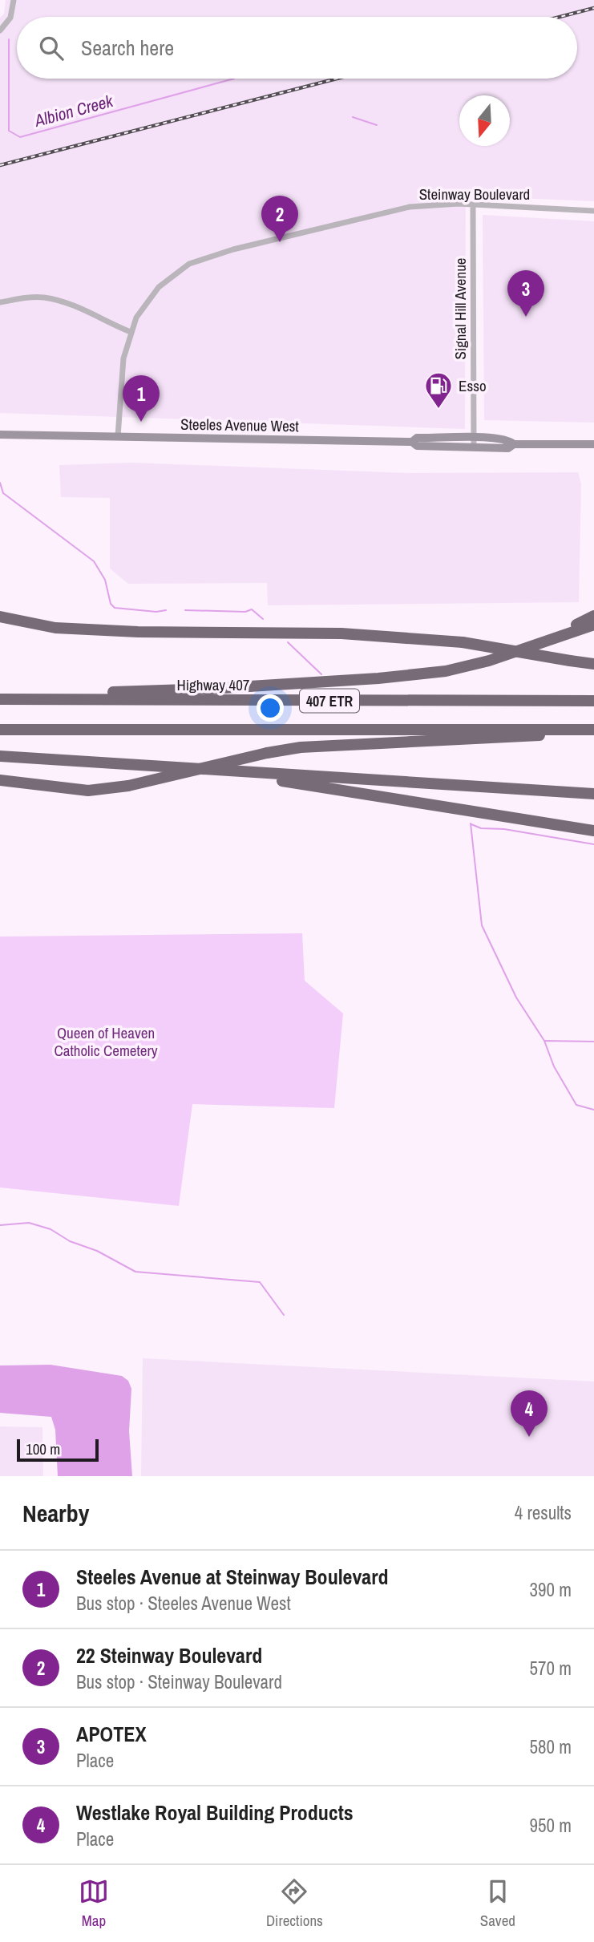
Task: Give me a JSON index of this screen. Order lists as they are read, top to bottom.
{
  "streets": {
    "highway": ["Highway 407", "407 ETR"],
    "main road": ["Steeles Avenue West"],
    "street": ["Steinway Boulevard", "Signal Hill Avenue"]
  },
  "crossings": [
    ["Steinway Boulevard", "Signal Hill Avenue"],
    ["Steinway Boulevard", "Steeles Avenue West"],
    ["Signal Hill Avenue", "Steeles Avenue West"]
  ],
  "water": ["Albion Creek"],
  "parks": ["Queen of Heaven Catholic Cemetery"],
  "places": {
    "fuel station": ["Esso"]
  },
  "scale_bar": "100 m",
  "north": "bottom",
  "page": {
    "search": "Search here",
    "pins": [
      "2",
      "3",
      "1",
      "4"
    ],
    "scale": "100 m",
    "heading": ["Nearby", "4 results"],
    "list": [
      {
        "mark": "1",
        "name": "Steeles Avenue at Steinway Boulevard",
        "note": "Bus stop · Steeles Avenue West",
        "value": "390 m"
      },
      {
        "mark": "2",
        "name": "22 Steinway Boulevard",
        "note": "Bus stop · Steinway Boulevard",
        "value": "570 m"
      },
      {
        "mark": "3",
        "name": "APOTEX",
        "note": "Place",
        "value": "580 m"
      },
      {
        "mark": "4",
        "name": "Westlake Royal Building Products",
        "note": "Place",
        "value": "950 m"
      }
    ],
    "nav": ["Map", "Directions", "Saved"]
  }
}
